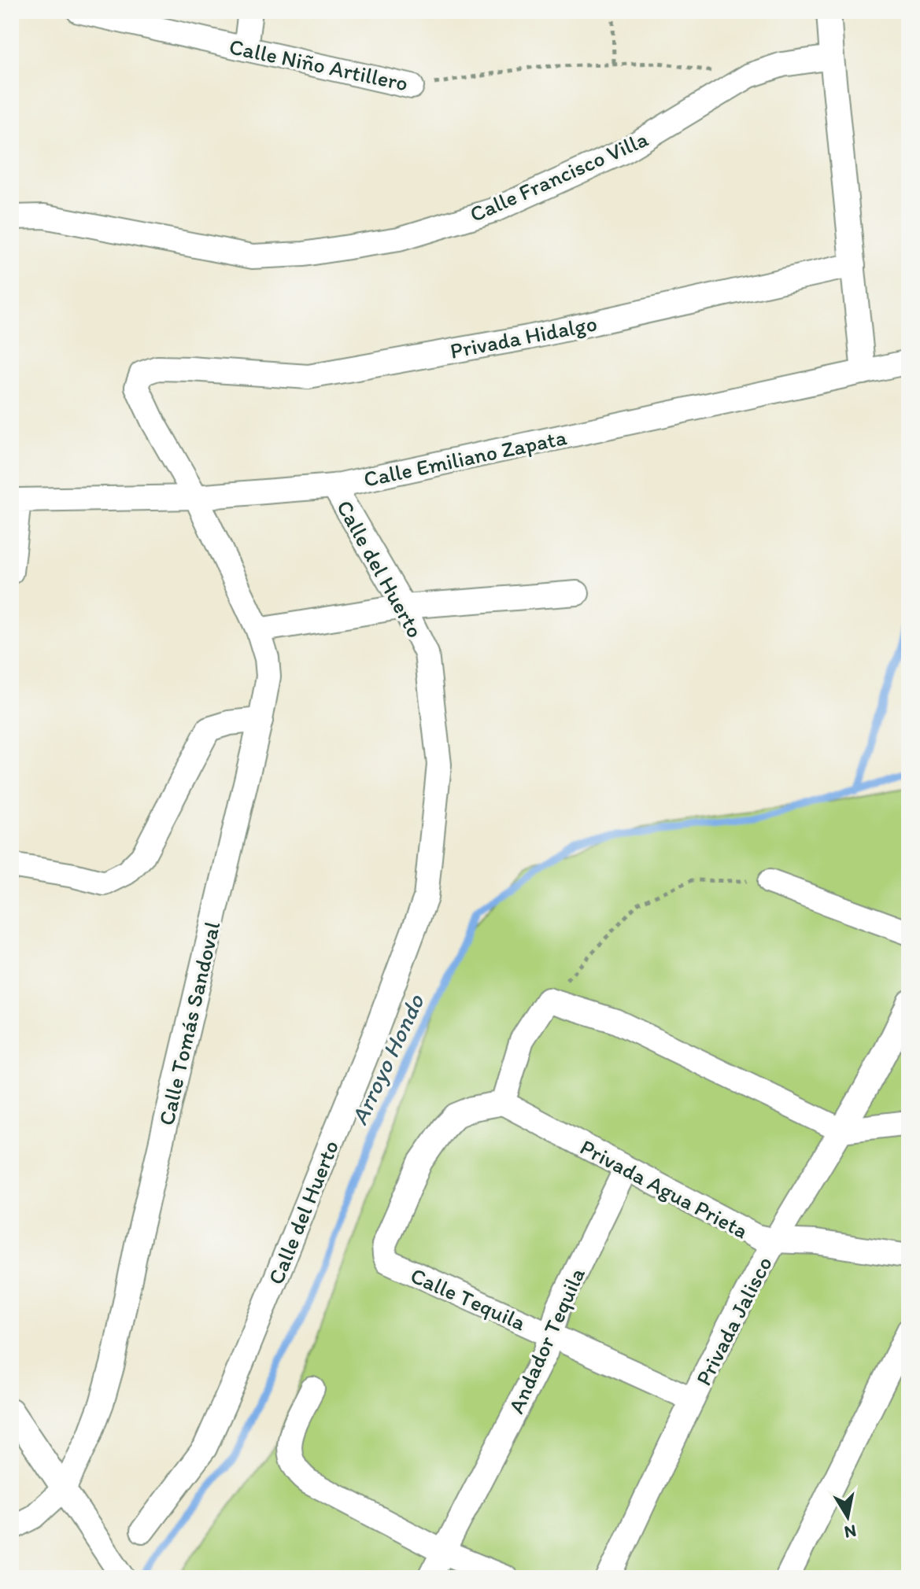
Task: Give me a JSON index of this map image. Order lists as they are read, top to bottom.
{
  "streets": {
    "street": [
      "Calle Niño Artillero",
      "Calle Francisco Villa",
      "Privada Hidalgo",
      "Calle Emiliano Zapata",
      "Calle del Huerto",
      "Calle Tomás Sandoval",
      "Privada Agua Prieta",
      "Calle Tequila",
      "Privada Jalisco",
      "Andador Tequila"
    ]
  },
  "crossings": [
    ["Calle Niño Artillero", "Calle Francisco Villa"],
    ["Privada Hidalgo", "Calle Emiliano Zapata"],
    ["Privada Hidalgo", "Calle Tomás Sandoval"],
    ["Calle Emiliano Zapata", "Calle del Huerto"],
    ["Calle Emiliano Zapata", "Calle Tomás Sandoval"],
    ["Privada Agua Prieta", "Calle Tequila"],
    ["Privada Agua Prieta", "Privada Jalisco"],
    ["Privada Agua Prieta", "Andador Tequila"],
    ["Calle Tequila", "Privada Jalisco"],
    ["Calle Tequila", "Andador Tequila"]
  ],
  "water": ["Arroyo Hondo"],
  "north": "bottom"
}
